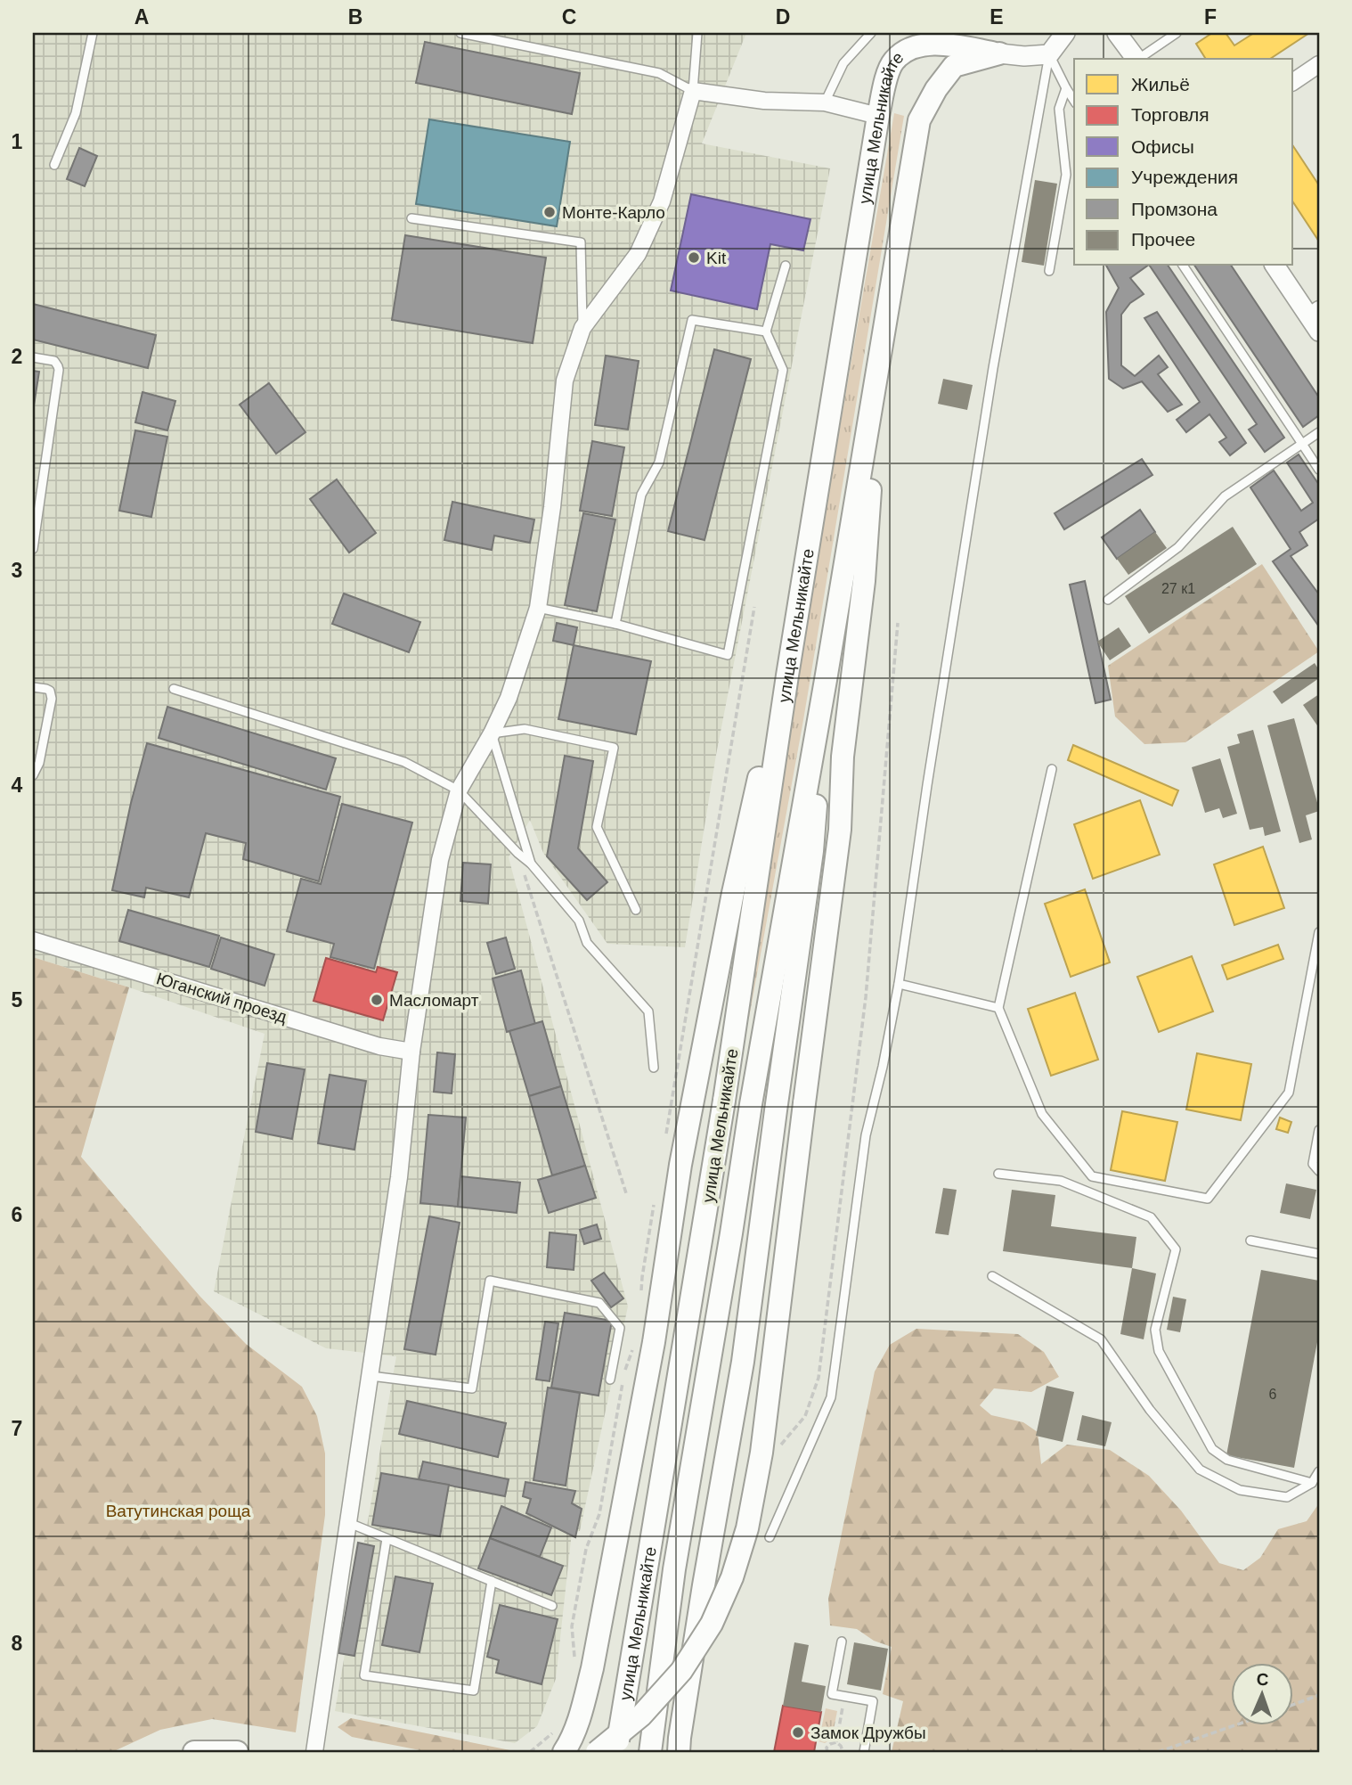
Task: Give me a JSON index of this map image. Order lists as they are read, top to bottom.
{
  "streets": {
    "main road": ["улица Мельникайте"],
    "street": ["Юганский проезд"]
  },
  "parks": ["Ватутинская роща"],
  "places": [
    "Монте-Карло",
    "Kit",
    "Масломарт",
    "Замок Дружбы"
  ],
  "house_numbers": ["27 к1", "6"],
  "legend": [
    "Жильё",
    "Торговля",
    "Офисы",
    "Учреждения",
    "Промзона",
    "Прочее"
  ],
  "north": "top",
  "grid": {
    "columns": [
      "A",
      "B",
      "C",
      "D",
      "E",
      "F"
    ],
    "rows": [
      "1",
      "2",
      "3",
      "4",
      "5",
      "6",
      "7",
      "8"
    ]
  }
}
